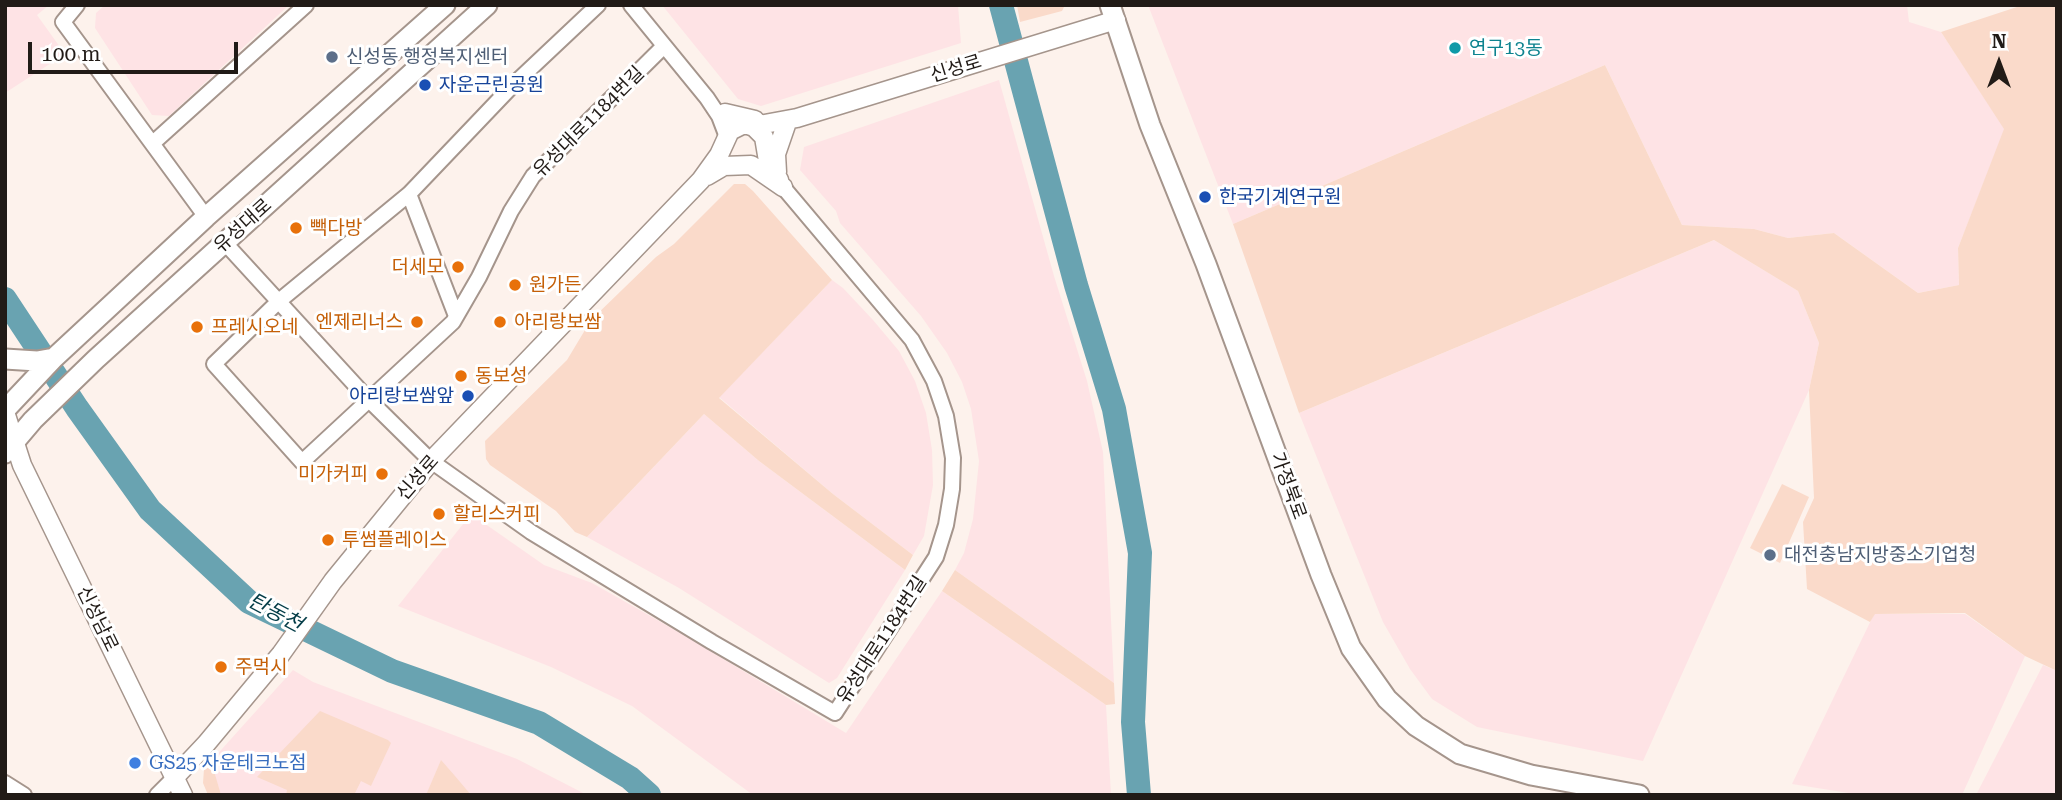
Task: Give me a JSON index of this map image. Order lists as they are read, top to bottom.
{
  "streets": {
    "main road": ["유성대로", "가정북로"],
    "street": ["신성로", "유성대로1184번길", "신성남로"]
  },
  "crossings": [
    ["신성로", "유성대로1184번길"],
    ["신성로", "가정북로"],
    ["신성로", "신성남로"],
    ["유성대로1184번길", "유성대로"],
    ["유성대로", "신성남로"]
  ],
  "water": ["탄동천"],
  "places": [
    "연구13동",
    "신성동 행정복지센터",
    "자운근린공원",
    "한국기계연구원",
    "빽다방",
    "더세모",
    "원가든",
    "엔제리너스",
    "아리랑보쌈",
    "프레시오네",
    "동보성",
    "아리랑보쌈앞",
    "미가커피",
    "할리스커피",
    "투썸플레이스",
    "대전충남지방중소기업청",
    "주먹시",
    "GS25 자운테크노점"
  ],
  "scale_bar": "100 m",
  "north": "top"
}
